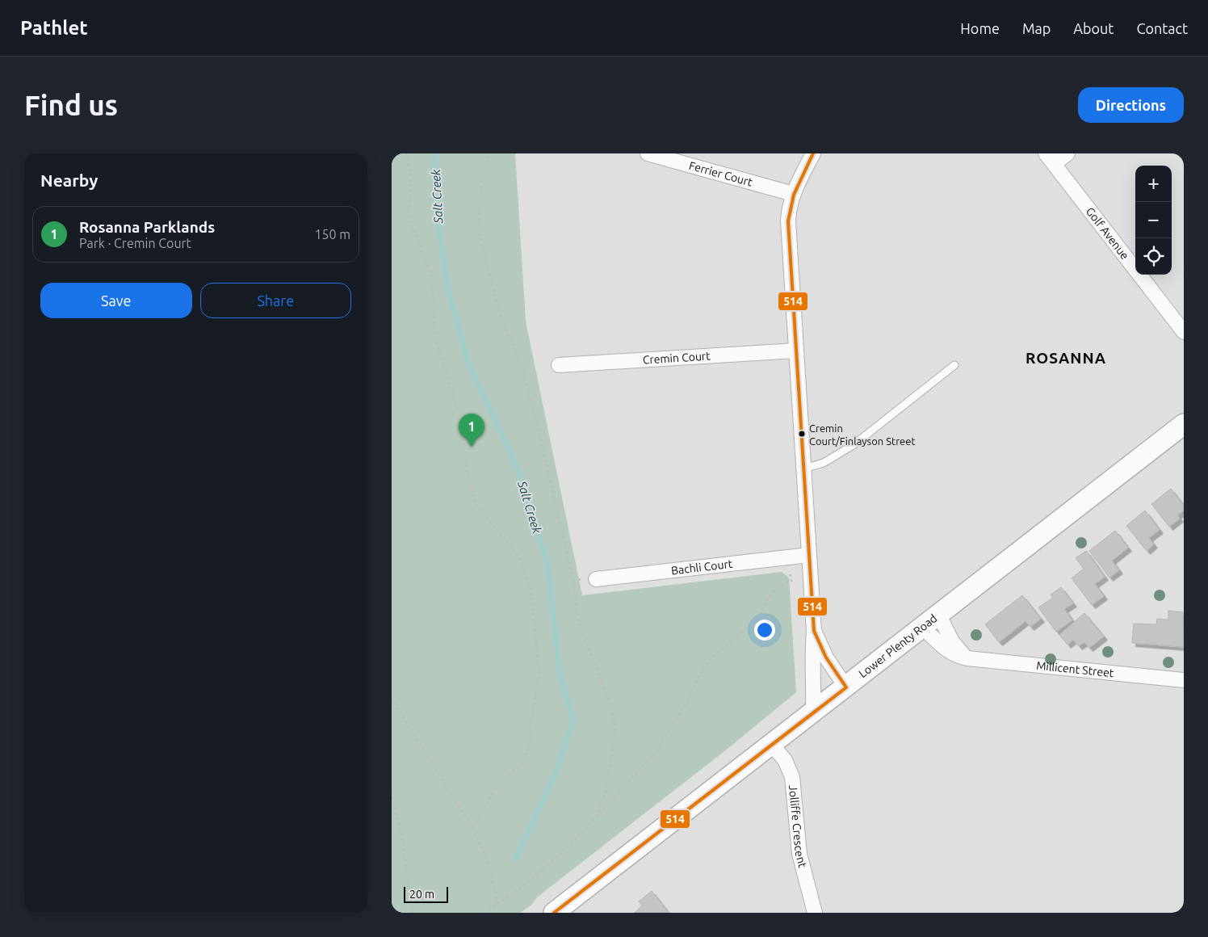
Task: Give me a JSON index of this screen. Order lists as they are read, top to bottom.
{
  "streets": {
    "main road": ["Lower Plenty Road"],
    "street": [
      "Ferrier Court",
      "Golf Avenue",
      "Cremin Court",
      "Bachli Court",
      "Millicent Street",
      "Jolliffe Crescent"
    ]
  },
  "crossings": [
    ["Lower Plenty Road", "Millicent Street"],
    ["Lower Plenty Road", "Jolliffe Crescent"]
  ],
  "districts": ["ROSANNA"],
  "water": ["Salt Creek"],
  "places": ["Cremin Court/Finlayson Street"],
  "lines": ["transit line 514"],
  "scale_bar": "20 m",
  "page": {
    "header": "Pathlet",
    "nav": [
      "Home",
      "Map",
      "About",
      "Contact"
    ],
    "buttons": [
      "Directions",
      ["Save", "Share"]
    ],
    "title": "Find us",
    "heading": "Nearby",
    "map_buttons": ["+", "−"],
    "list": [
      {
        "mark": "1",
        "name": "Rosanna Parklands",
        "note": "Park · Cremin Court",
        "value": "150 m"
      }
    ],
    "pins": "1",
    "scale": "20 m"
  }
}
